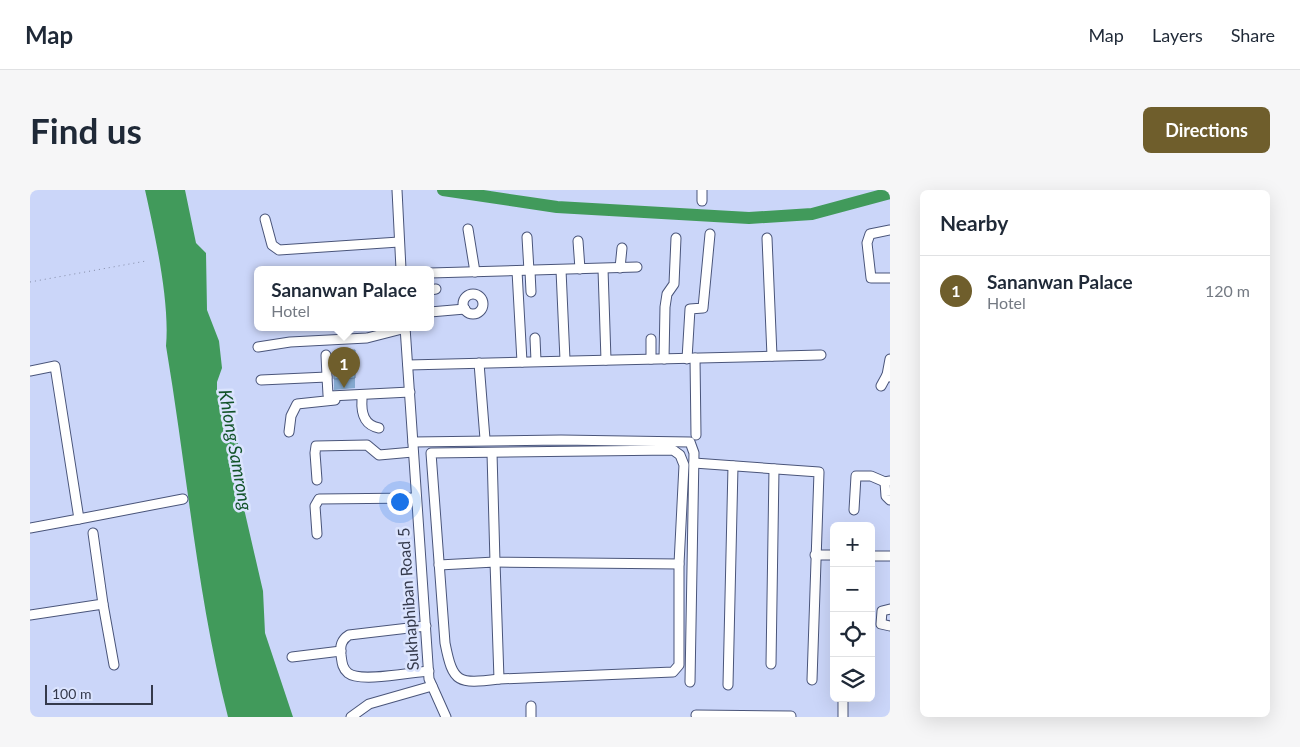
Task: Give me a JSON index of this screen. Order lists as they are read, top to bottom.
{
  "streets": {
    "street": ["Sukhaphiban Road 5"]
  },
  "water": ["Khlong Samrong"],
  "scale_bar": "100 m",
  "page": {
    "header": "Map",
    "nav": ["Map", "Layers", "Share"],
    "buttons": "Directions",
    "title": "Find us",
    "heading": "Nearby",
    "list": [
      {
        "mark": "1",
        "name": "Sananwan Palace",
        "note": "Hotel",
        "value": "120 m"
      }
    ],
    "popup": ["Sananwan Palace", "Hotel"],
    "pins": "1",
    "map_buttons": ["+", "−"],
    "scale": "100 m"
  }
}
